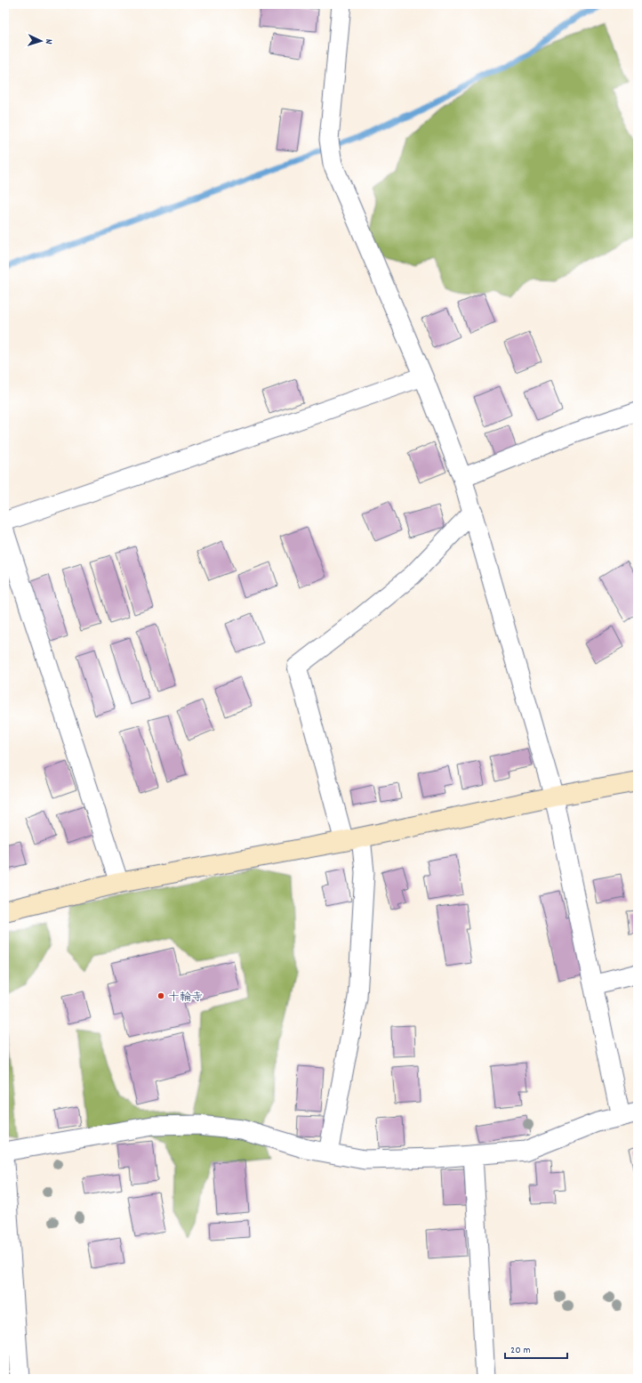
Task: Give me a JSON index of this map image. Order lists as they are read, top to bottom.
{
  "places": ["十輪寺"],
  "scale_bar": "20 m",
  "north": "right"
}
